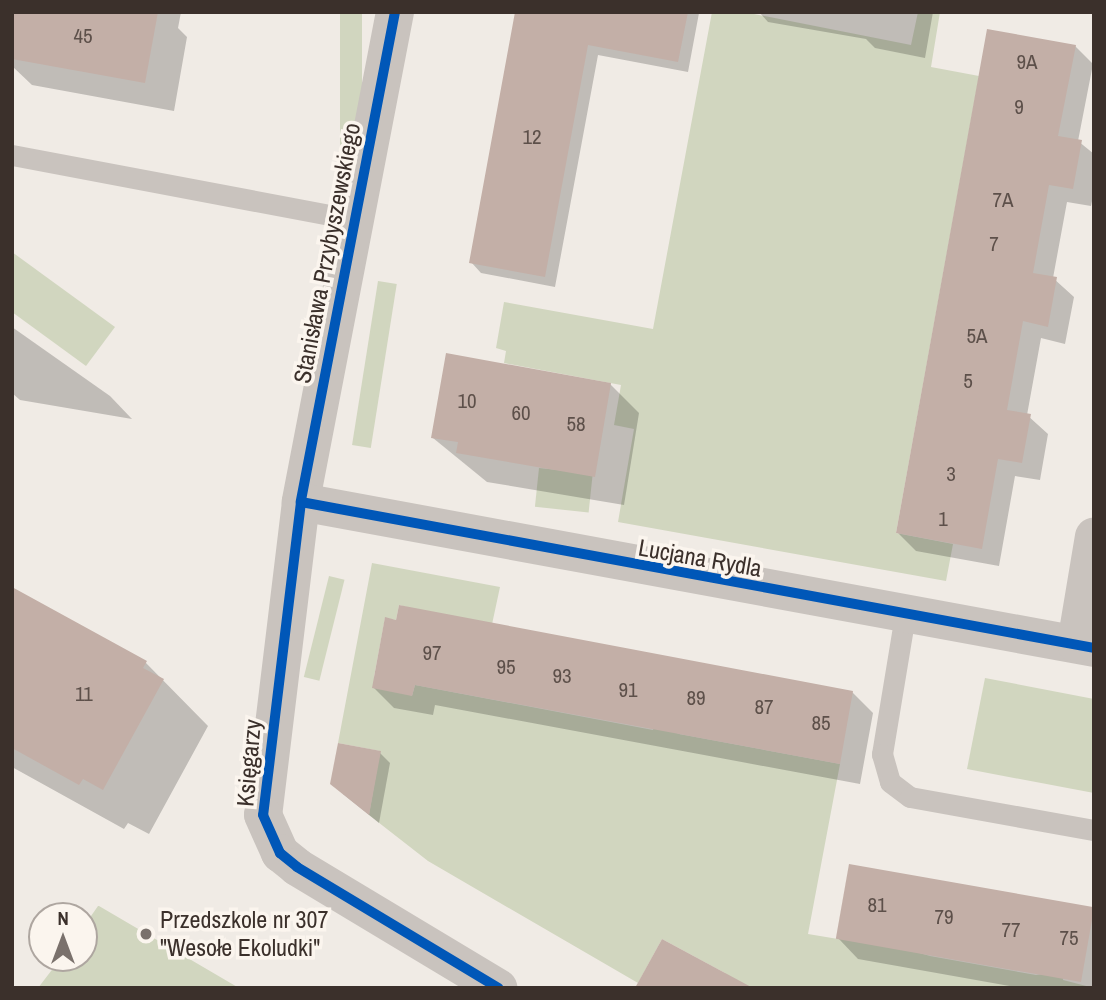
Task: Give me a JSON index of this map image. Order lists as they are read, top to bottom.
{
  "streets": {
    "street": ["Stanisława Przybyszewskiego", "Lucjana Rydla", "Księgarzy"]
  },
  "crossings": [
    ["Stanisława Przybyszewskiego", "Lucjana Rydla"],
    ["Stanisława Przybyszewskiego", "Księgarzy"],
    ["Lucjana Rydla", "Księgarzy"]
  ],
  "places": ["Przedszkole nr 307 \"Wesołe Ekoludki\""],
  "house_numbers": [
    "45",
    "9A",
    "9",
    "12",
    "7A",
    "7",
    "5A",
    "5",
    "10",
    "60",
    "58",
    "3",
    "1",
    "97",
    "95",
    "93",
    "91",
    "11",
    "89",
    "87",
    "85",
    "81",
    "79",
    "77",
    "75"
  ],
  "north": "top"
}
